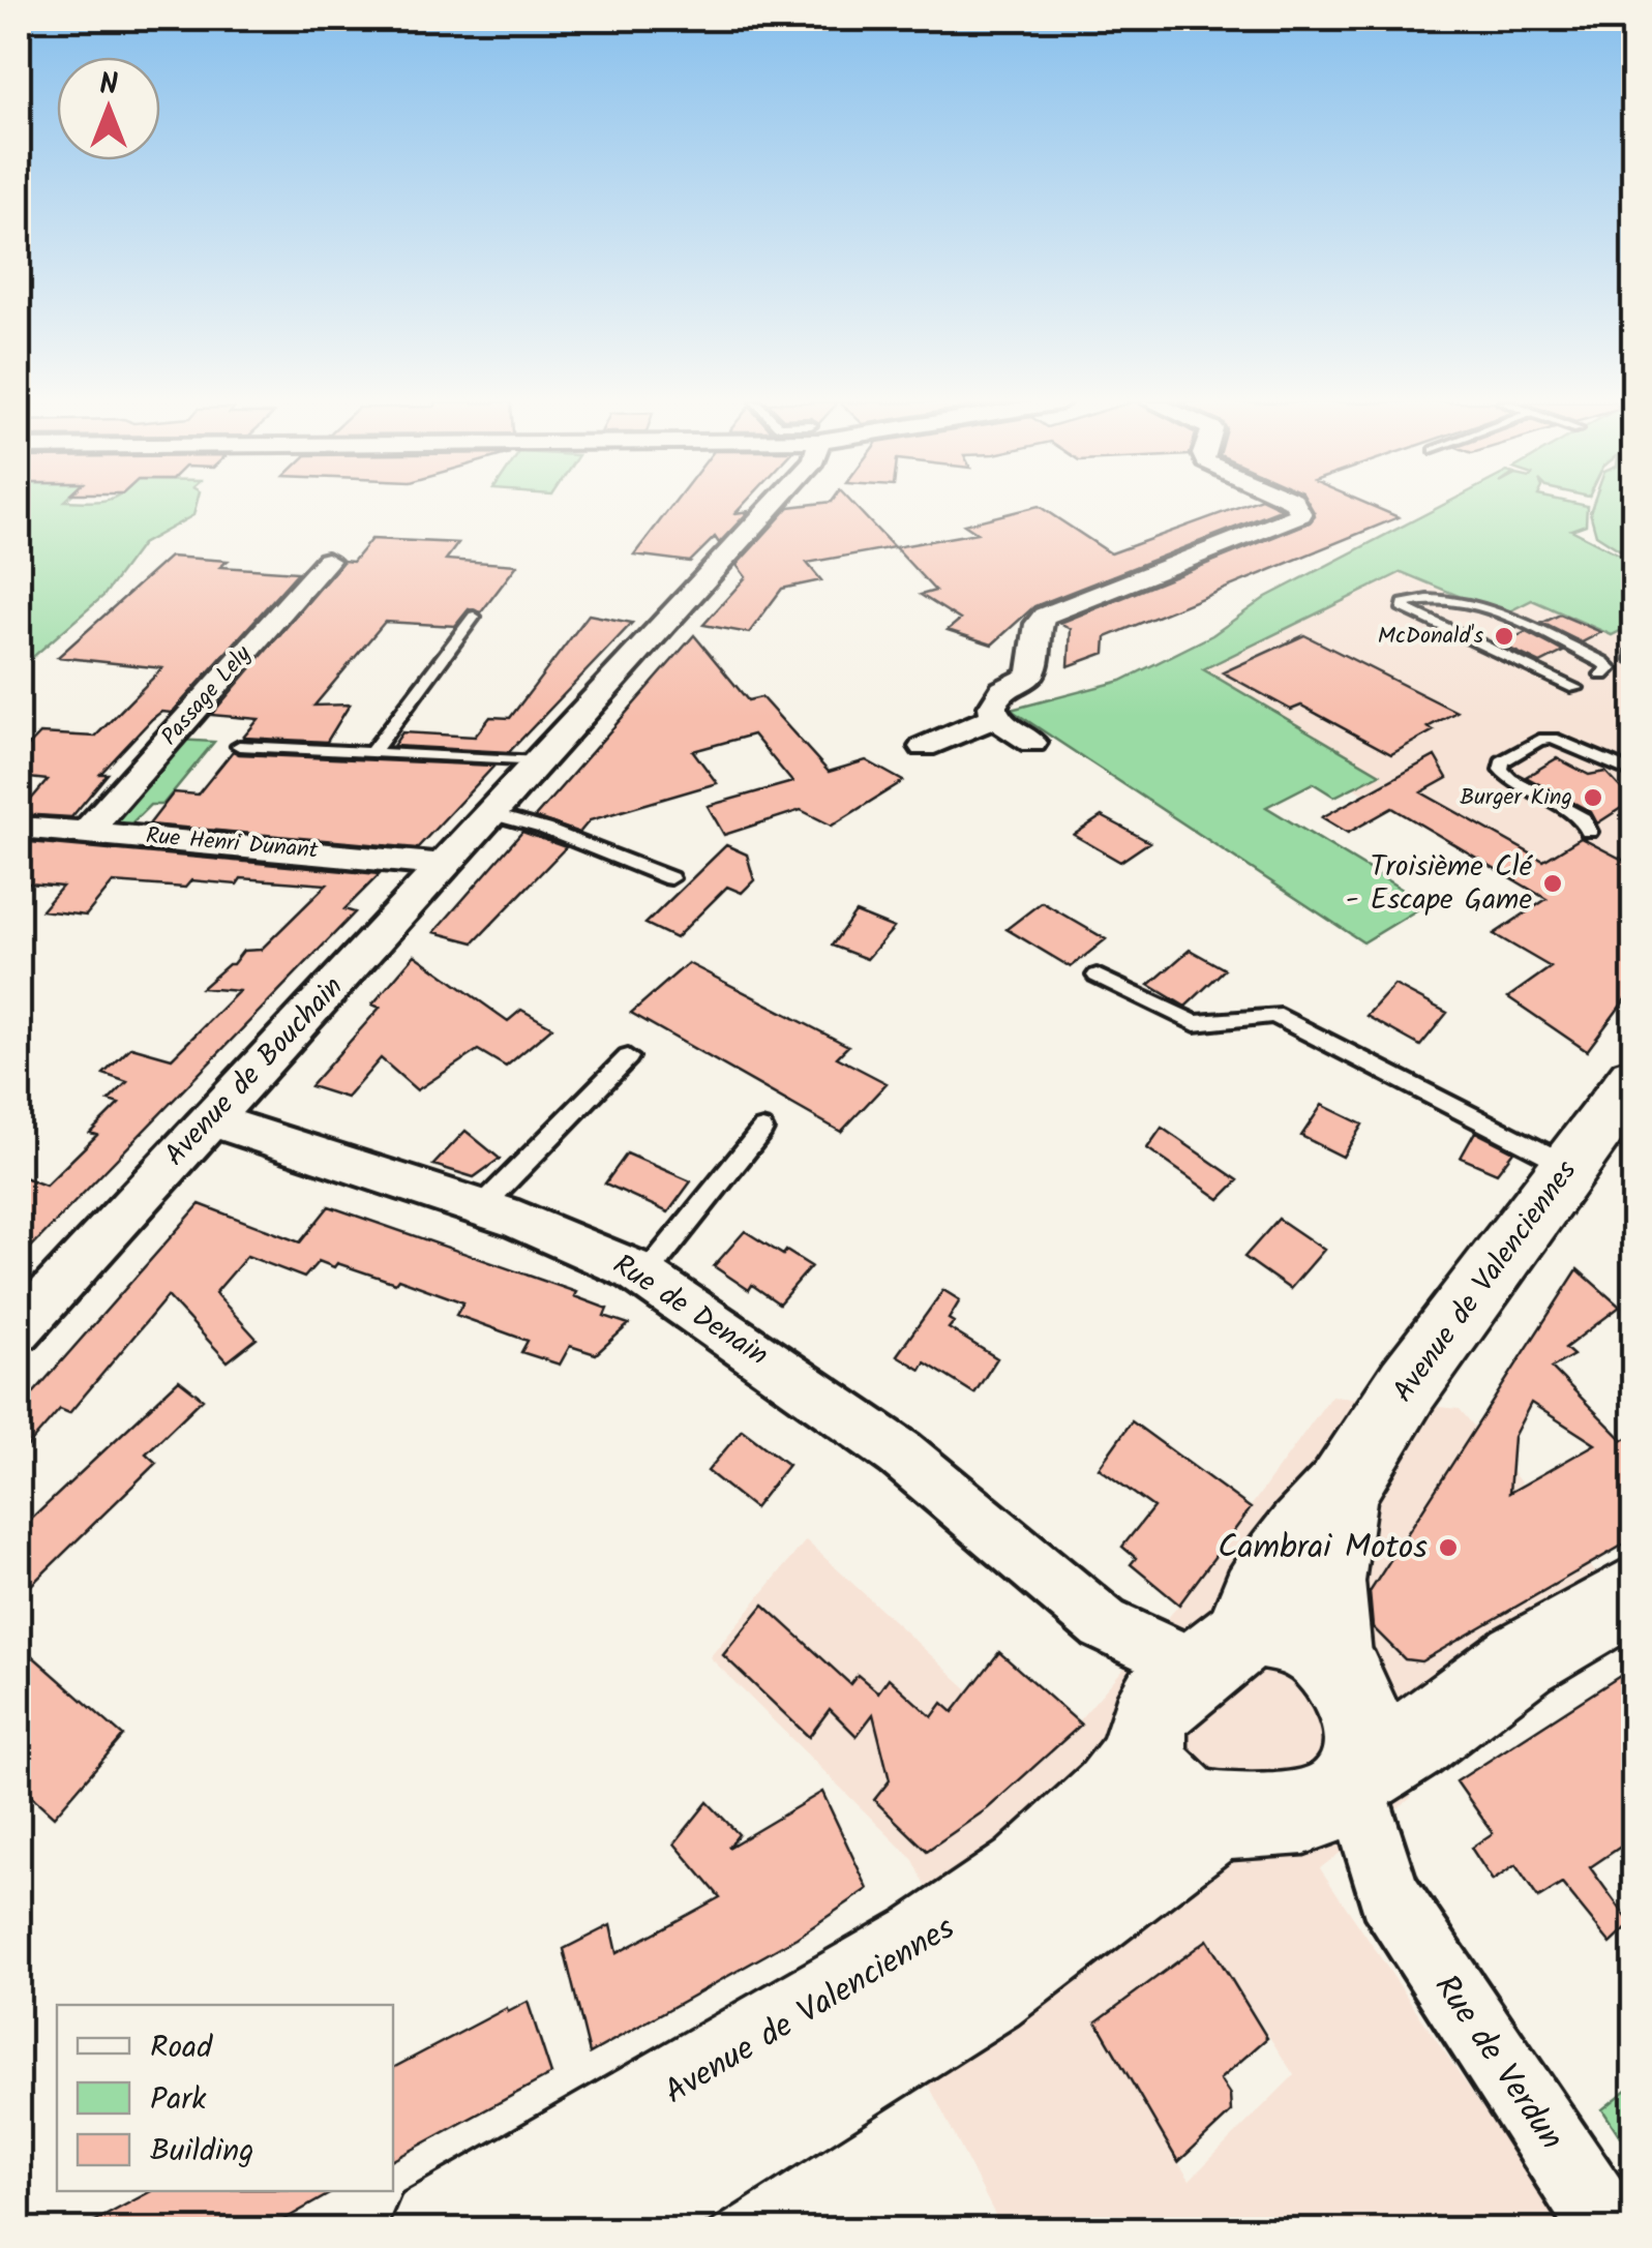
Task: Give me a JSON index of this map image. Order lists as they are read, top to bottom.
{
  "streets": {
    "main road": ["Avenue de Valenciennes"],
    "street": [
      "Passage Lely",
      "Rue Henri Dunant",
      "Avenue de Bouchain",
      "Rue de Denain",
      "Rue de Verdun"
    ]
  },
  "crossings": [
    ["Passage Lely", "Rue Henri Dunant"],
    ["Rue Henri Dunant", "Avenue de Bouchain"],
    ["Avenue de Bouchain", "Rue de Denain"],
    ["Avenue de Valenciennes", "Rue de Denain"],
    ["Avenue de Valenciennes", "Rue de Verdun"]
  ],
  "places": [
    "McDonald's",
    "Burger King",
    "Troisième Clé - Escape Game",
    "Cambrai Motos"
  ],
  "legend": ["Road", "Park", "Building"],
  "north": "top"
}
